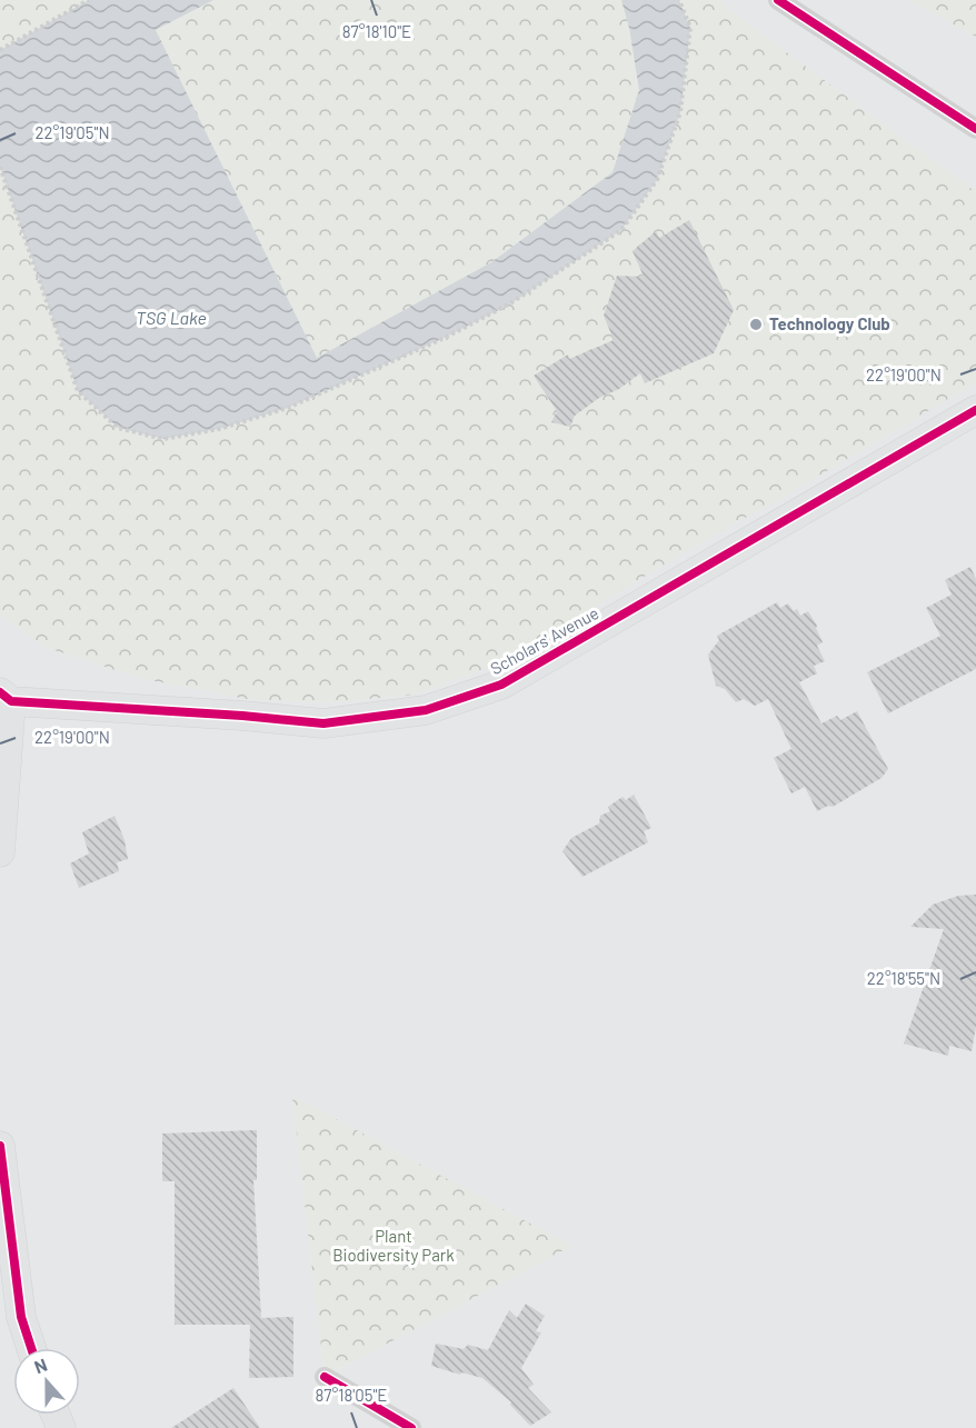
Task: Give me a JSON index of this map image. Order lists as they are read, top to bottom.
{
  "streets": {
    "street": ["Scholars' Avenue"]
  },
  "water": ["TSG Lake"],
  "parks": ["Plant Biodiversity Park"],
  "places": ["Technology Club"],
  "north": "top",
  "coordinates": [
    "87°18'10\"E",
    "22°19'05\"N",
    "22°19'00\"N",
    "22°18'55\"N",
    "87°18'05\"E"
  ]
}
